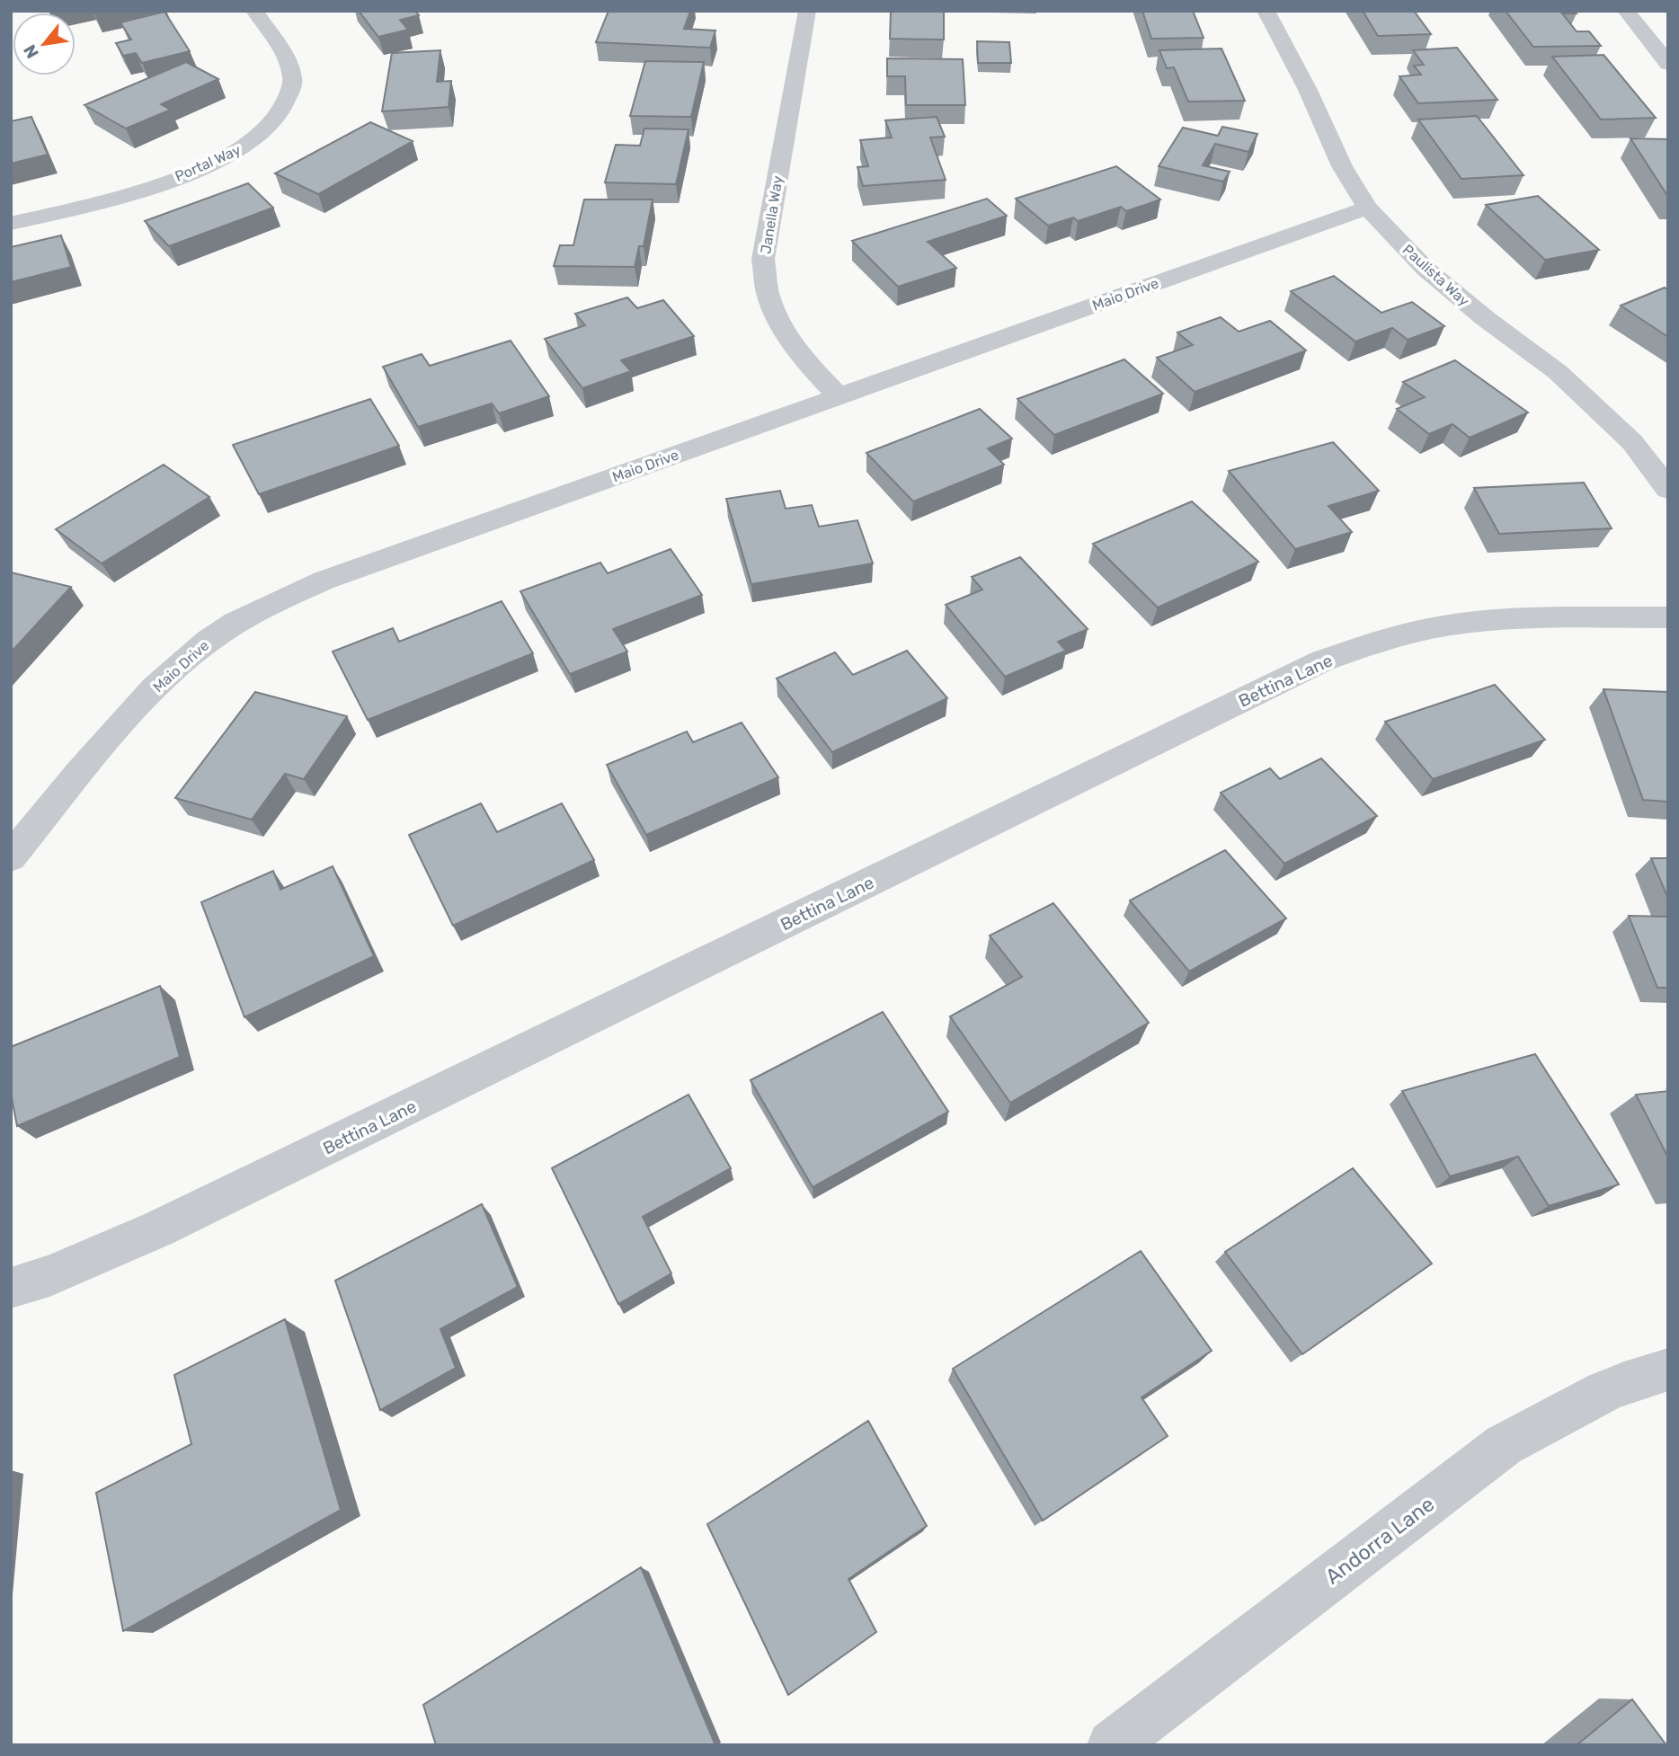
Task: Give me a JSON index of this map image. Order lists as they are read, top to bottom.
{
  "streets": {
    "street": [
      "Portal Way",
      "Janella Way",
      "Paulista Way",
      "Maio Drive",
      "Bettina Lane",
      "Andorra Lane"
    ]
  },
  "crossings": [
    ["Janella Way", "Maio Drive"],
    ["Paulista Way", "Maio Drive"]
  ],
  "north": "bottom left"
}
